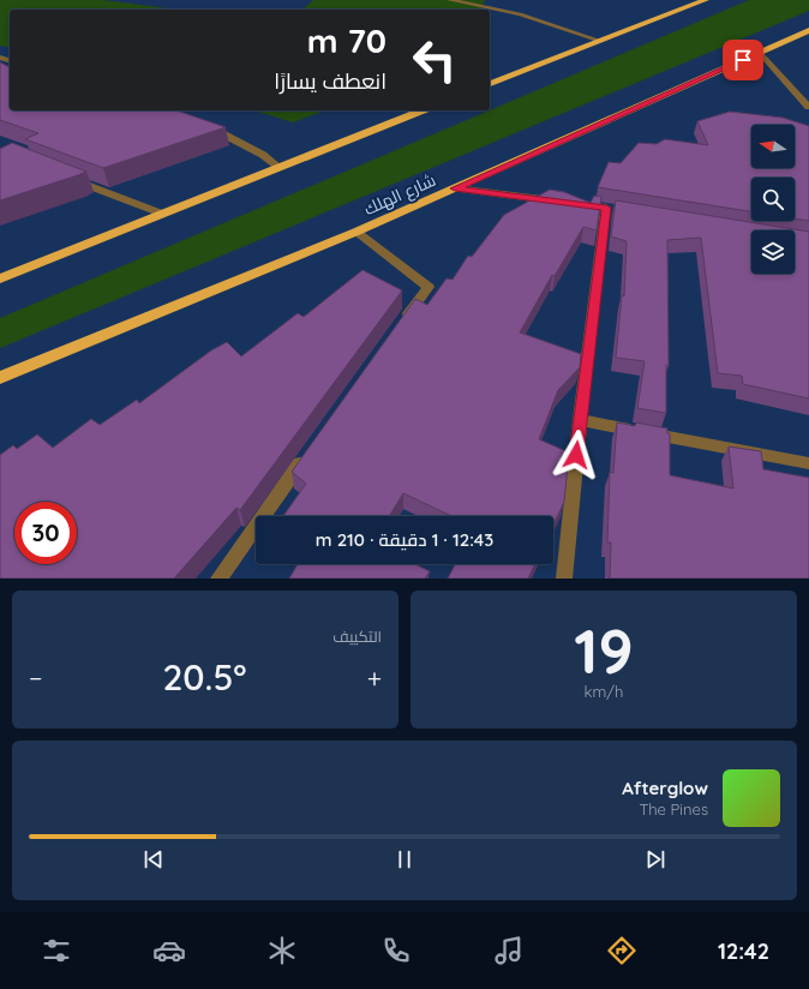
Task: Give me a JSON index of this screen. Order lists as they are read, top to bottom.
{
  "streets": {
    "highway": ["شارع الهلك"]
  },
  "north": "left",
  "page": {
    "turn": ["70 m", "انعطف يسارًا"],
    "limit": "30",
    "trip": "12:43 · 1 دقيقة · 210 m",
    "tile": [
      ["19", "km/h"],
      "التكييف"
    ],
    "heat": ["−", "20.5°", "+"],
    "song": ["Afterglow", "The Pines"],
    "tabs": "12:42"
  }
}
